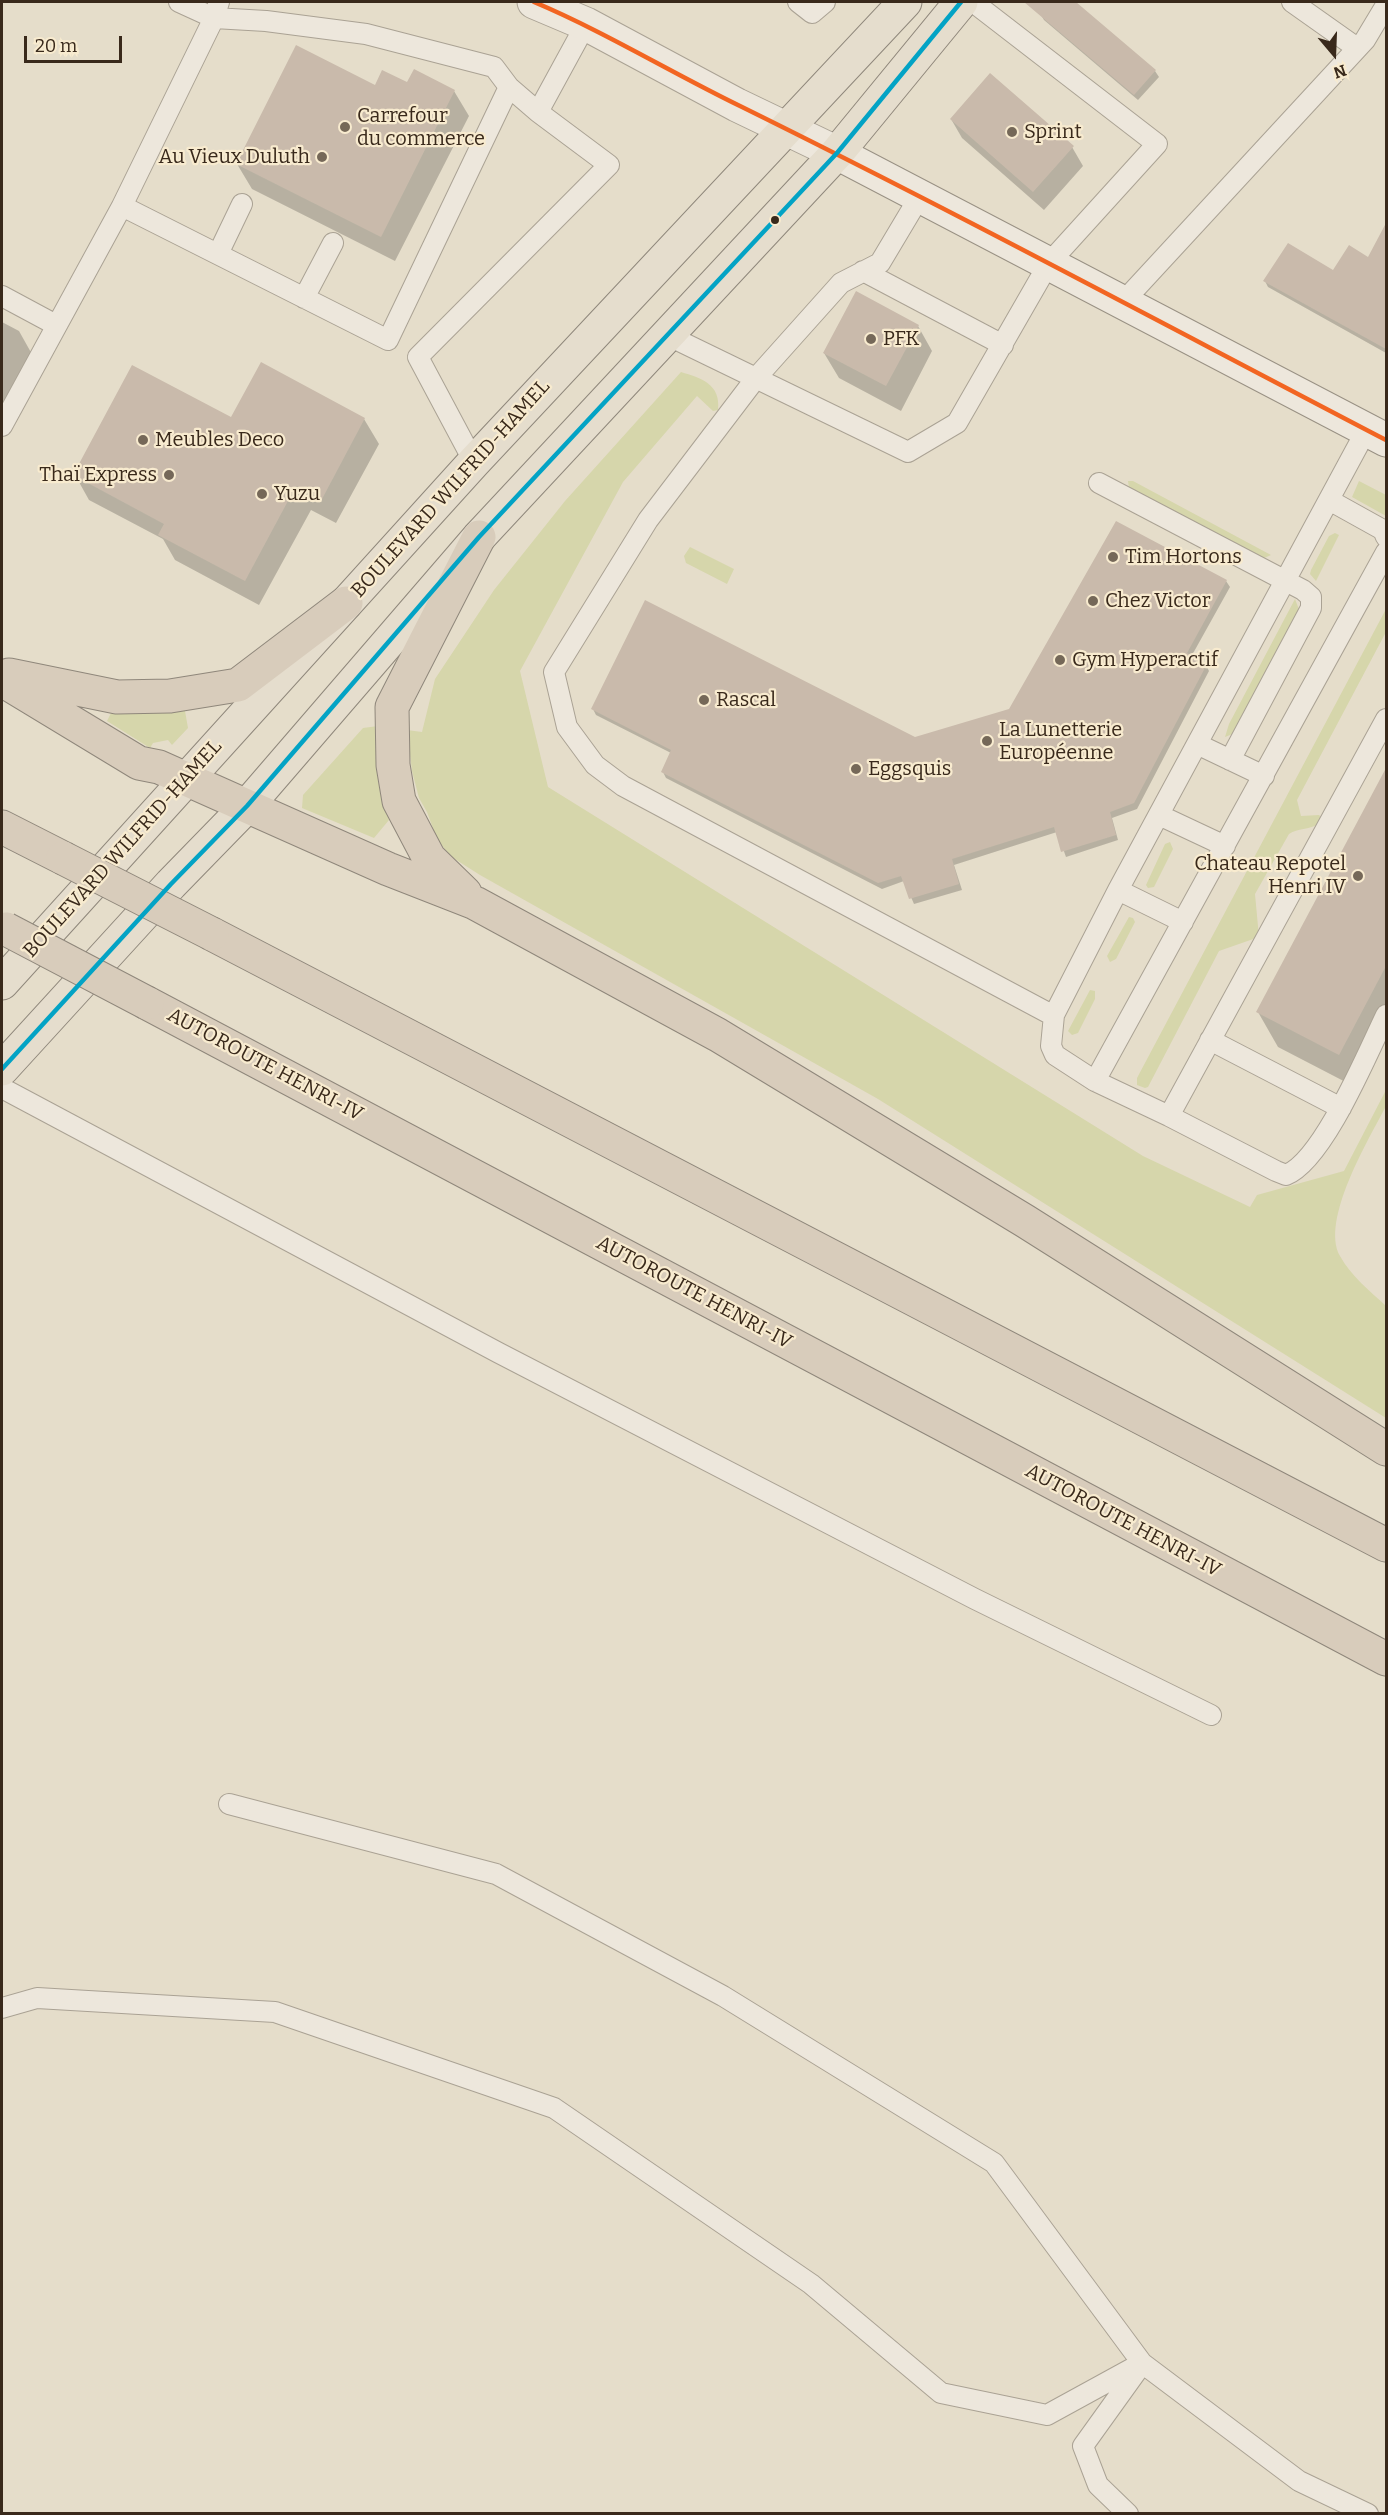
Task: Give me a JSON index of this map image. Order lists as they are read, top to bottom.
{
  "streets": {
    "highway": ["AUTOROUTE HENRI-IV"],
    "main road": ["BOULEVARD WILFRID-HAMEL"]
  },
  "places": [
    "Carrefour du commerce",
    "Sprint",
    "Au Vieux Duluth",
    "PFK",
    "Meubles Deco",
    "Thaï Express",
    "Yuzu",
    "Tim Hortons",
    "Chez Victor",
    "Gym Hyperactif",
    "Rascal",
    "La Lunetterie Européenne",
    "Eggsquis",
    "Chateau Repotel Henri IV"
  ],
  "scale_bar": "20 m",
  "north": "bottom"
}
